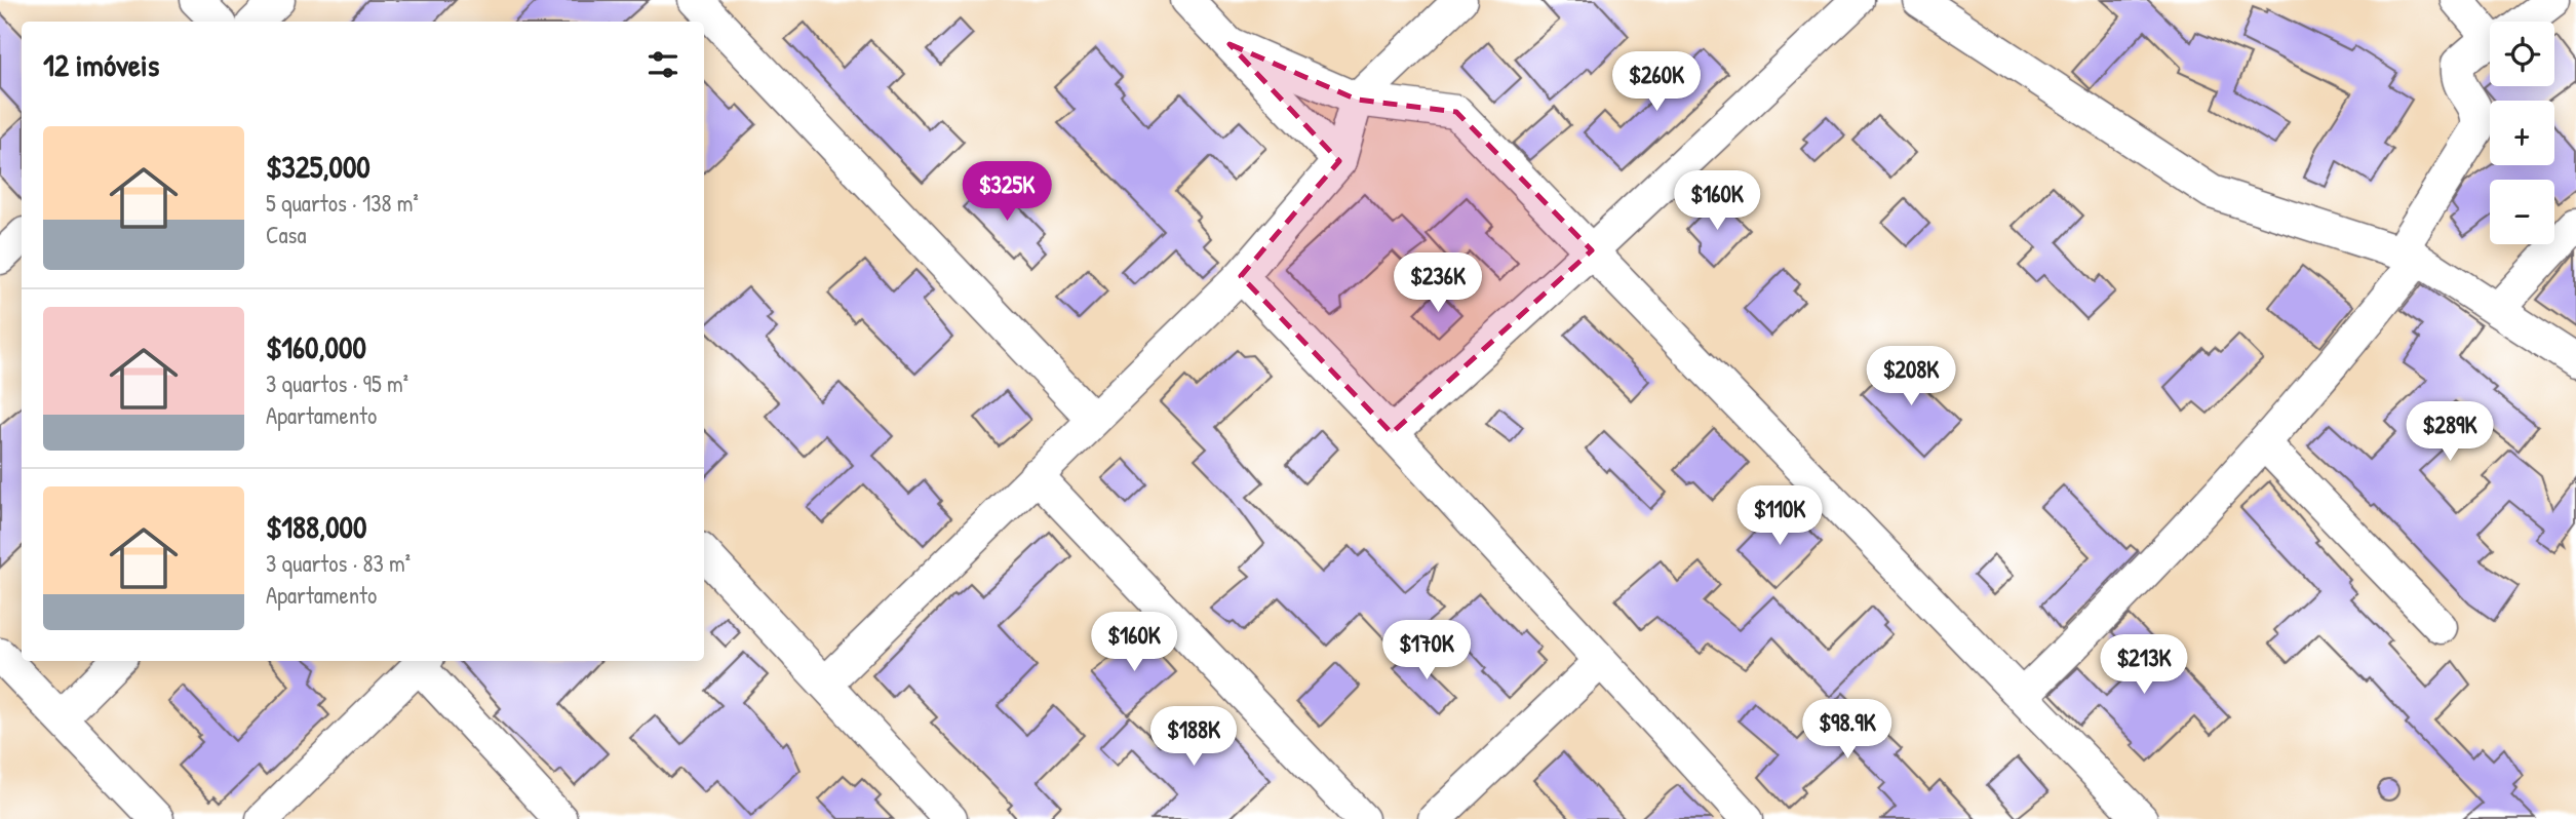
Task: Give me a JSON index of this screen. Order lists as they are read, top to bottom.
{
  "page": {
    "map_buttons": ["+", "−"],
    "heading": "12 imóveis",
    "price": [
      "$260K",
      "$325K",
      "$160K",
      "$236K",
      "$208K",
      "$289K",
      "$110K",
      "$160K",
      "$170K",
      "$213K",
      "$98.9K",
      "$188K"
    ],
    "list": [
      {
        "name": "$325,000",
        "note": "5 quartos · 138 m² · Casa"
      },
      {
        "name": "$160,000",
        "note": "3 quartos · 95 m² · Apartamento"
      },
      {
        "name": "$188,000",
        "note": "3 quartos · 83 m² · Apartamento"
      }
    ]
  }
}
